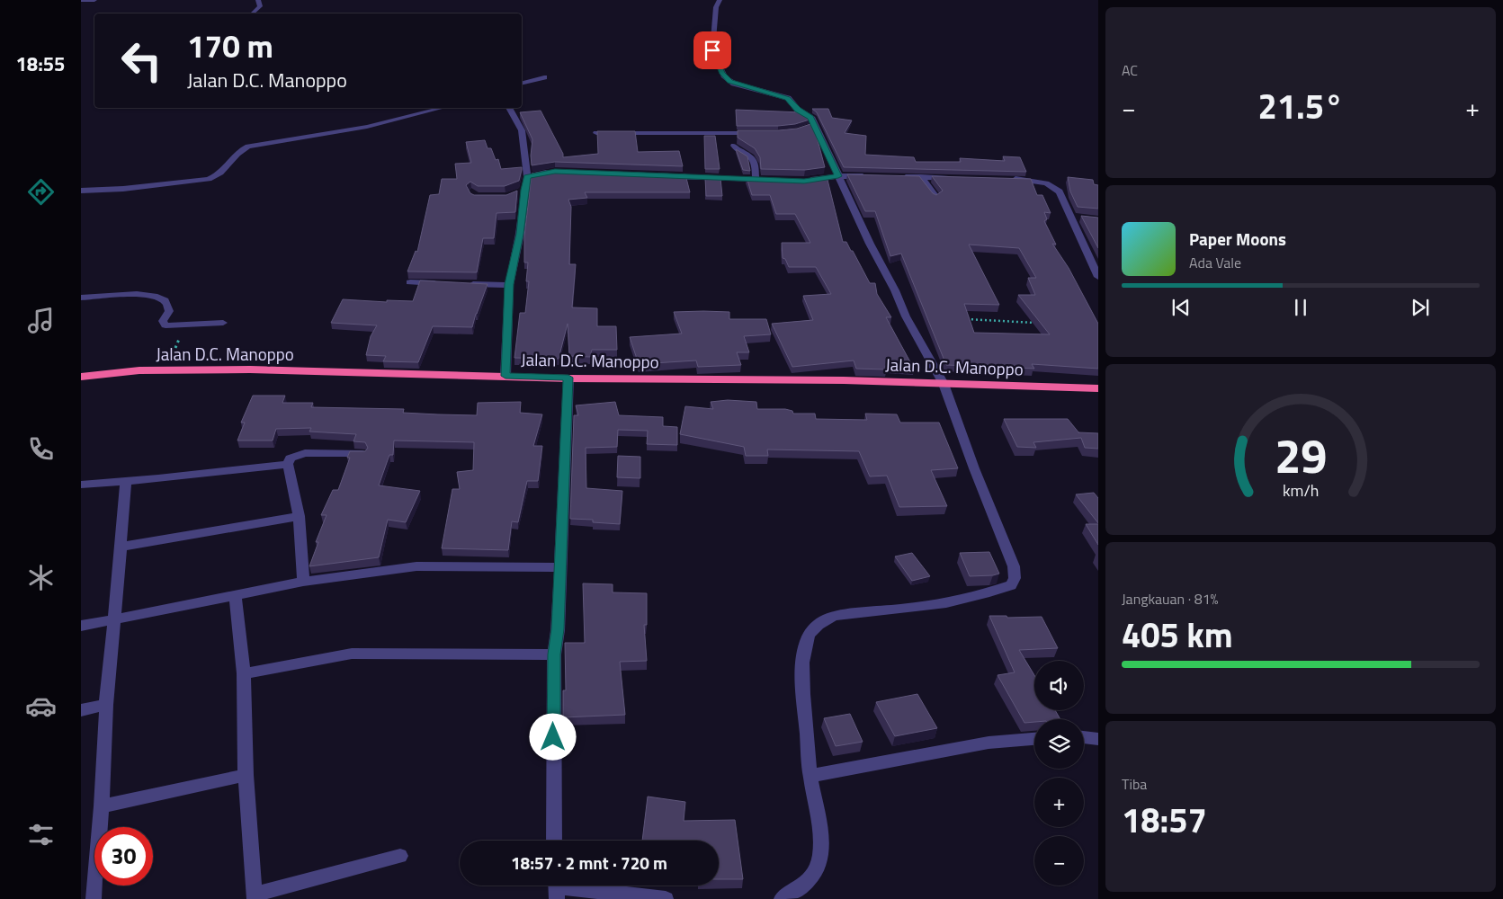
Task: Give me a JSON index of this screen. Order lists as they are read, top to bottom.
{
  "streets": {
    "highway": ["Jalan D.C. Manoppo"]
  },
  "page": {
    "tabs": "18:55",
    "tile": [
      "AC",
      ["Jangkauan · 81%", "405 km"],
      ["Tiba", "18:57"]
    ],
    "turn": ["170 m", "Jalan D.C. Manoppo"],
    "heat": ["−", "21.5°", "+"],
    "song": ["Paper Moons", "Ada Vale"],
    "map_buttons": ["+", "−"],
    "limit": "30",
    "trip": "18:57 · 2 mnt · 720 m",
    "gauge": ["29", "km/h"]
  }
}
